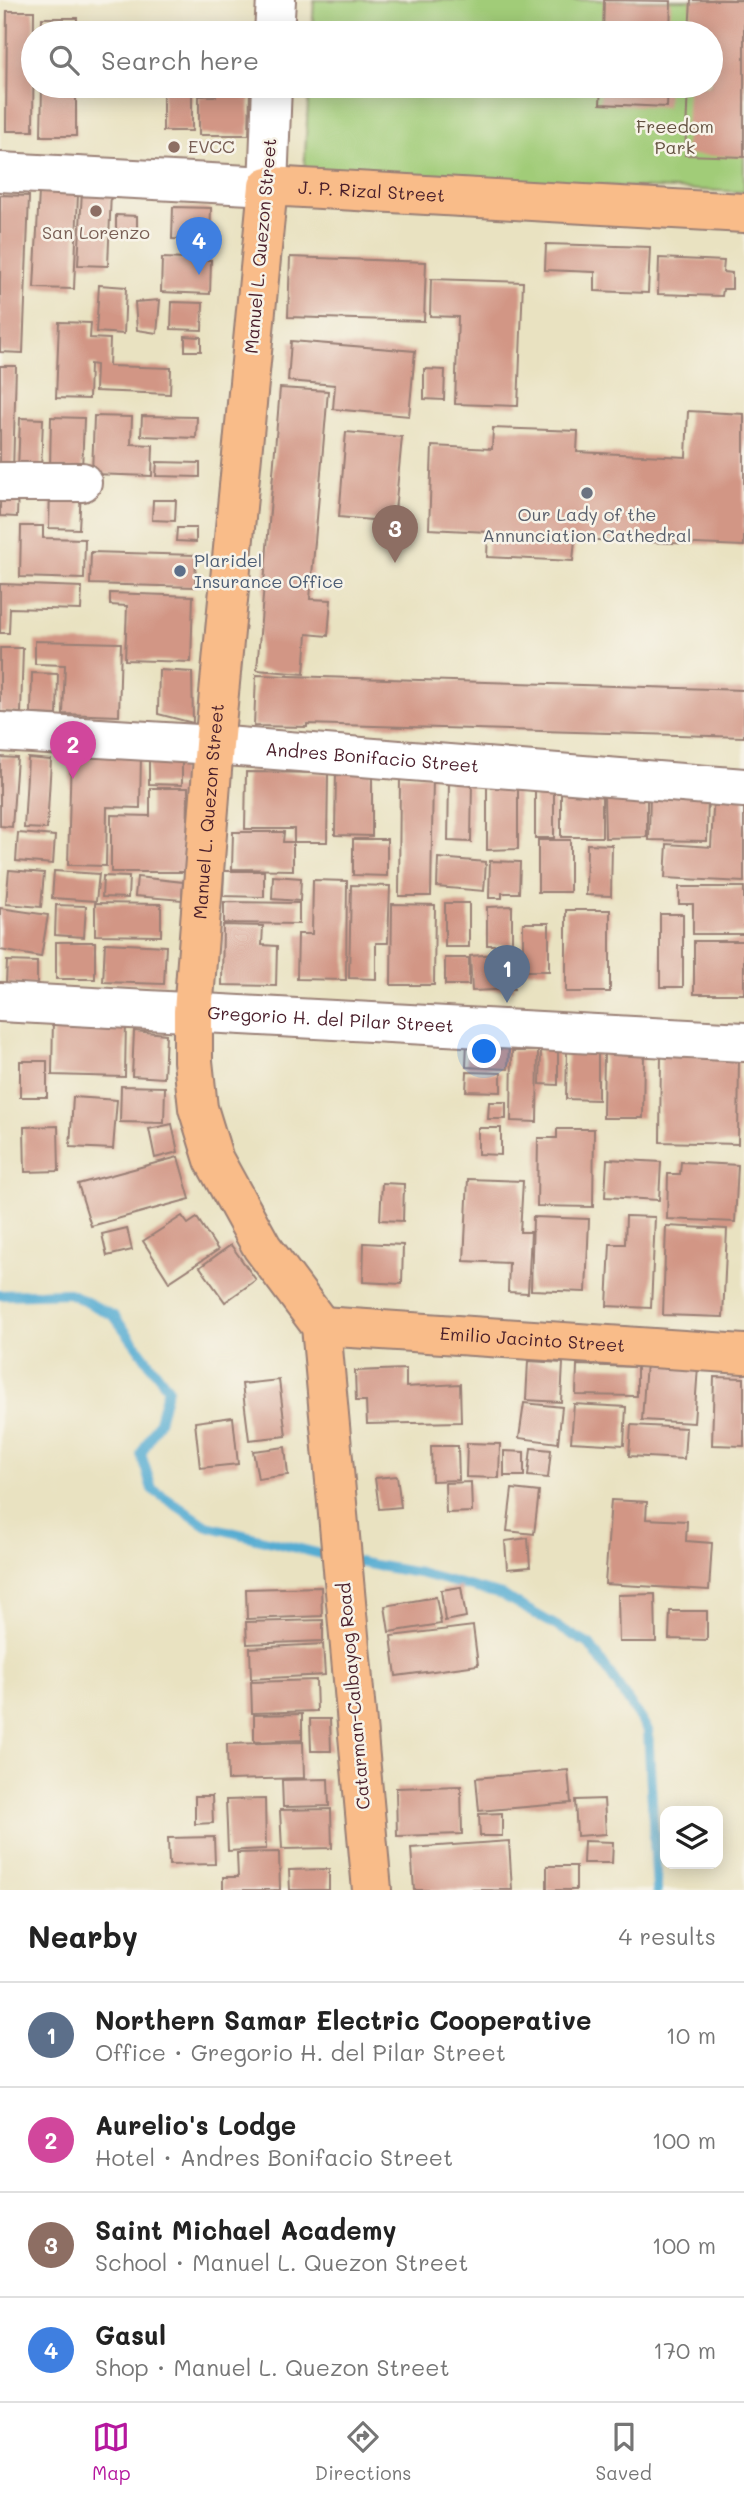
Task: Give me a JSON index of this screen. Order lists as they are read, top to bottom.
{
  "streets": {
    "main road": [
      "J. P. Rizal Street",
      "Manuel L. Quezon Street",
      "Emilio Jacinto Street",
      "Catarman-Calbayog Road"
    ],
    "street": ["Andres Bonifacio Street", "Gregorio H. del Pilar Street"]
  },
  "crossings": [
    ["J. P. Rizal Street", "Manuel L. Quezon Street"],
    ["Manuel L. Quezon Street", "Andres Bonifacio Street"],
    ["Manuel L. Quezon Street", "Gregorio H. del Pilar Street"],
    ["Manuel L. Quezon Street", "Emilio Jacinto Street"],
    ["Manuel L. Quezon Street", "Catarman-Calbayog Road"],
    ["Emilio Jacinto Street", "Catarman-Calbayog Road"]
  ],
  "parks": ["Freedom Park"],
  "places": [
    "EVCC",
    "San Lorenzo",
    "Our Lady of the Annunciation Cathedral",
    "Plaridel Insurance Office"
  ],
  "page": {
    "search": "Search here",
    "pins": [
      "4",
      "3",
      "2",
      "1"
    ],
    "heading": ["Nearby", "4 results"],
    "list": [
      {
        "mark": "1",
        "name": "Northern Samar Electric Cooperative",
        "note": "Office · Gregorio H. del Pilar Street",
        "value": "10 m"
      },
      {
        "mark": "2",
        "name": "Aurelio's Lodge",
        "note": "Hotel · Andres Bonifacio Street",
        "value": "100 m"
      },
      {
        "mark": "3",
        "name": "Saint Michael Academy",
        "note": "School · Manuel L. Quezon Street",
        "value": "100 m"
      },
      {
        "mark": "4",
        "name": "Gasul",
        "note": "Shop · Manuel L. Quezon Street",
        "value": "170 m"
      }
    ],
    "nav": ["Map", "Directions", "Saved"]
  }
}
